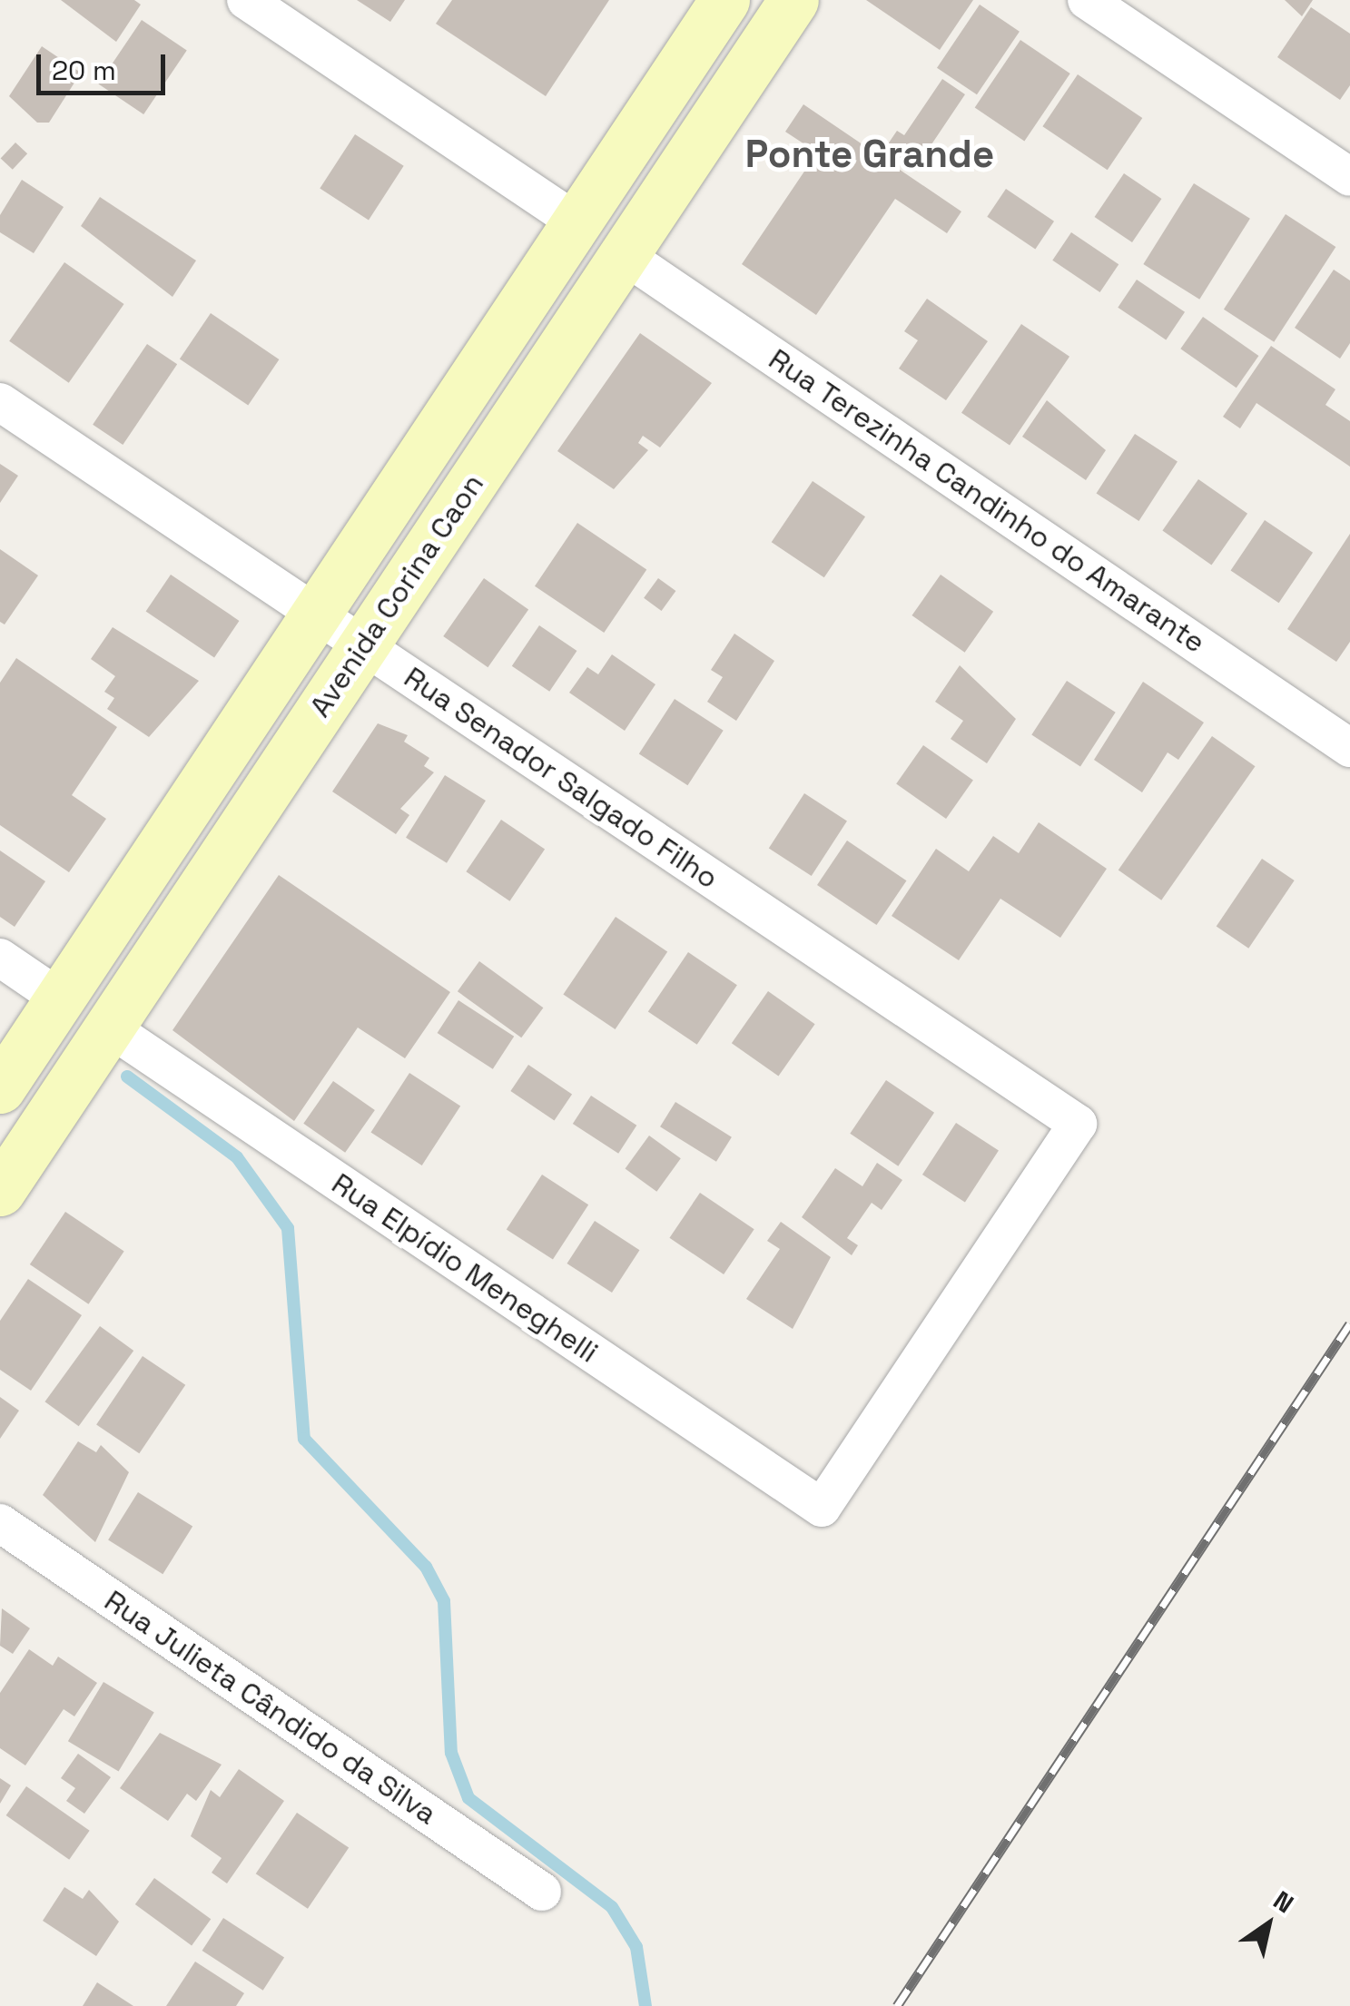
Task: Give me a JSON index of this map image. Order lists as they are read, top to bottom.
{
  "streets": {
    "main road": ["Avenida Corina Caon"],
    "street": [
      "Rua Terezinha Candinho do Amarante",
      "Rua Senador Salgado Filho",
      "Rua Elpídio Meneghelli",
      "Rua Julieta Cândido da Silva"
    ]
  },
  "crossings": [
    ["Rua Terezinha Candinho do Amarante", "Avenida Corina Caon"],
    ["Avenida Corina Caon", "Rua Senador Salgado Filho"],
    ["Avenida Corina Caon", "Rua Elpídio Meneghelli"],
    ["Rua Senador Salgado Filho", "Rua Elpídio Meneghelli"]
  ],
  "districts": ["Ponte Grande"],
  "scale_bar": "20 m",
  "north": "top right"
}
